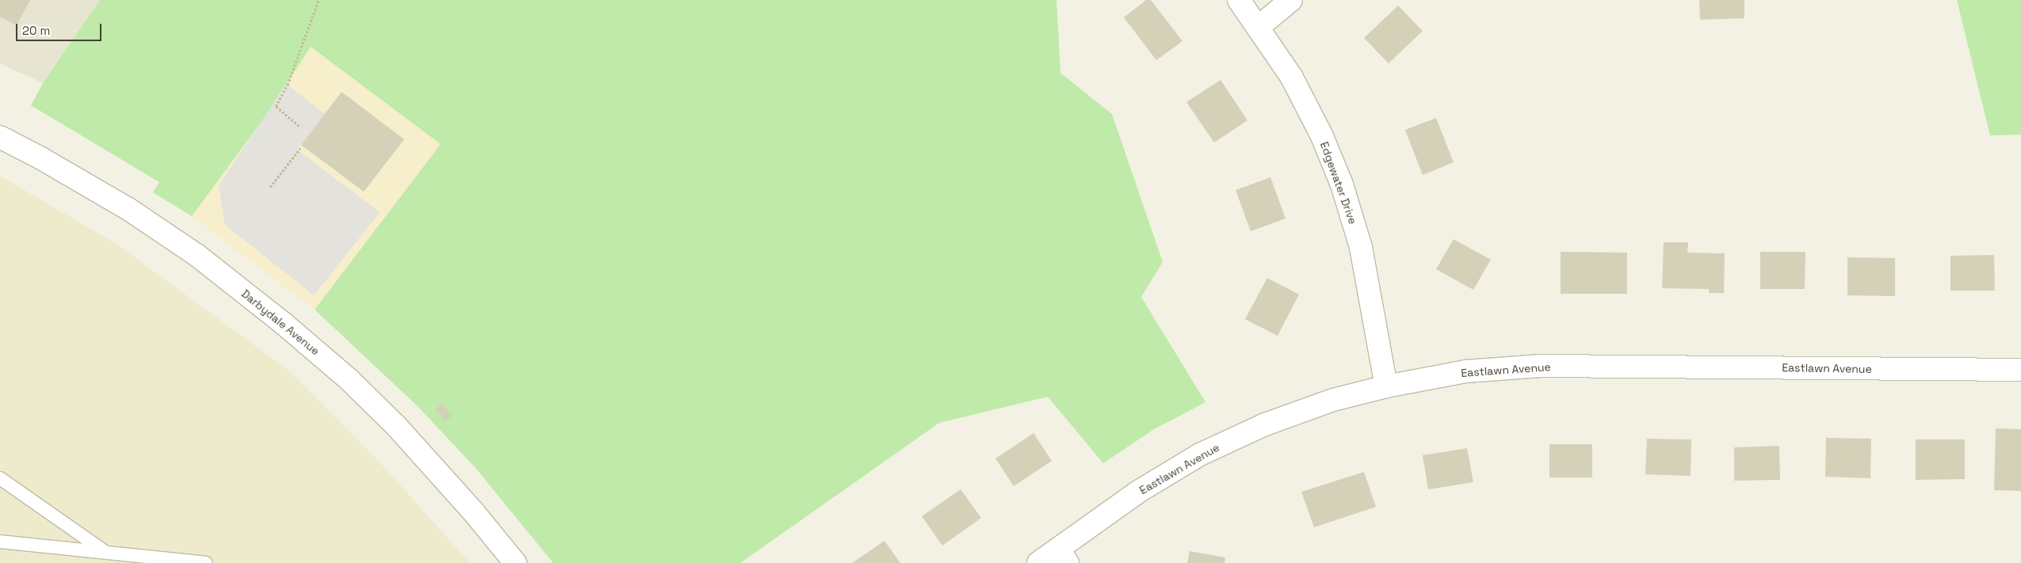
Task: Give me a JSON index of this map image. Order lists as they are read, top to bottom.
{
  "streets": {
    "street": ["Edgewater Drive", "Darbydale Avenue", "Eastlawn Avenue"]
  },
  "crossings": [
    ["Edgewater Drive", "Eastlawn Avenue"]
  ],
  "scale_bar": "20 m"
}
